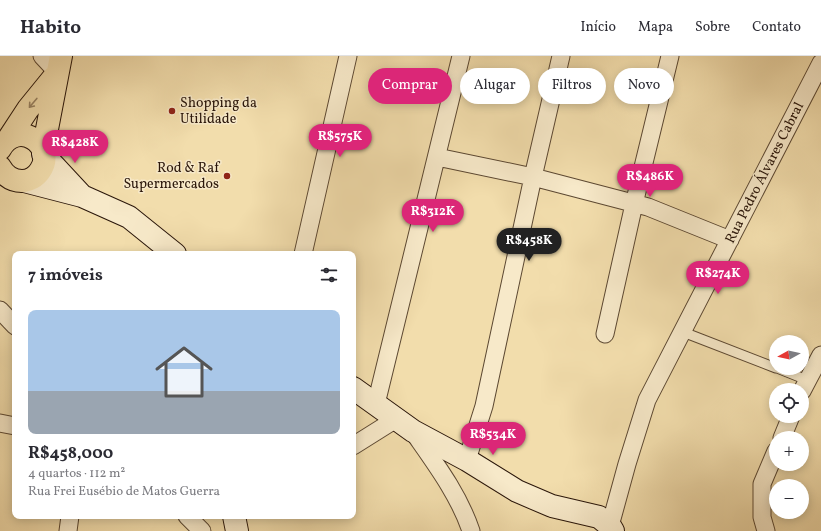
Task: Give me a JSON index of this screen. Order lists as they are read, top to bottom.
{
  "streets": {
    "street": ["Rua Pedro Álvares Cabral"]
  },
  "places": ["Shopping da Utilidade", "Rod & Raf Supermercados"],
  "north": "left",
  "page": {
    "header": "Habito",
    "nav": [
      "Início",
      "Mapa",
      "Sobre",
      "Contato"
    ],
    "chip": [
      "Comprar",
      "Alugar",
      "Filtros",
      "Novo"
    ],
    "price": [
      "R$575K",
      "R$428K",
      "R$486K",
      "R$312K",
      "R$458K",
      "R$274K",
      "R$534K"
    ],
    "heading": "7 imóveis",
    "list": [
      {
        "name": "R$458,000",
        "note": "4 quartos · 112 m² · Rua Frei Eusébio de Matos Guerra"
      }
    ],
    "map_buttons": ["+", "−"]
  }
}
